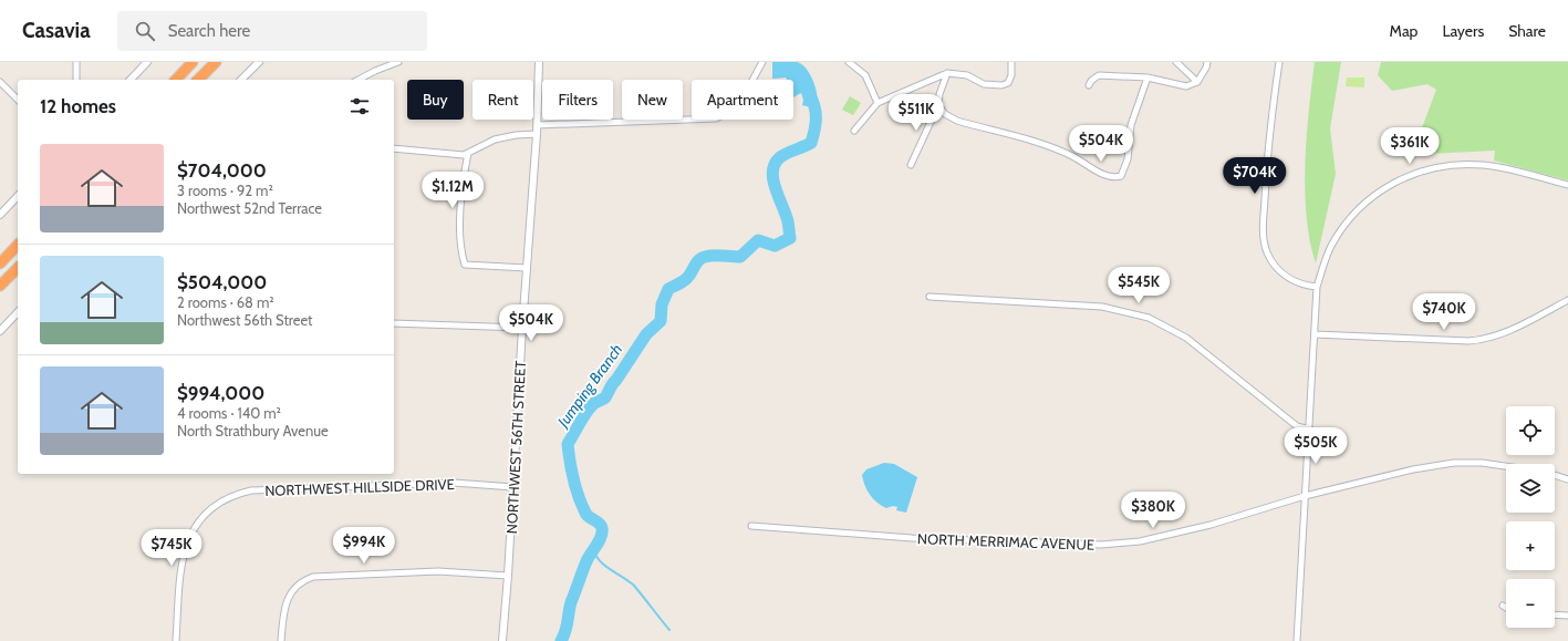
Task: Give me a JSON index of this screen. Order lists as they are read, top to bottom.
{
  "streets": {
    "street": ["NORTHWEST 56TH STREET", "NORTHWEST HILLSIDE DRIVE", "NORTH MERRIMAC AVENUE"]
  },
  "crossings": [
    ["NORTHWEST 56TH STREET", "NORTHWEST HILLSIDE DRIVE"]
  ],
  "water": ["Jumping Branch"],
  "page": {
    "header": "Casavia",
    "search": "Search here",
    "nav": ["Map", "Layers", "Share"],
    "chip": [
      "Buy",
      "Rent",
      "Filters",
      "New",
      "Apartment"
    ],
    "heading": "12 homes",
    "price": [
      "$511K",
      "$504K",
      "$361K",
      "$704K",
      "$1.12M",
      "$545K",
      "$740K",
      "$504K",
      "$505K",
      "$380K",
      "$994K",
      "$745K"
    ],
    "list": [
      {
        "name": "$704,000",
        "note": "3 rooms · 92 m² · Northwest 52nd Terrace"
      },
      {
        "name": "$504,000",
        "note": "2 rooms · 68 m² · Northwest 56th Street"
      },
      {
        "name": "$994,000",
        "note": "4 rooms · 140 m² · North Strathbury Avenue"
      }
    ],
    "map_buttons": ["+", "−"]
  }
}
